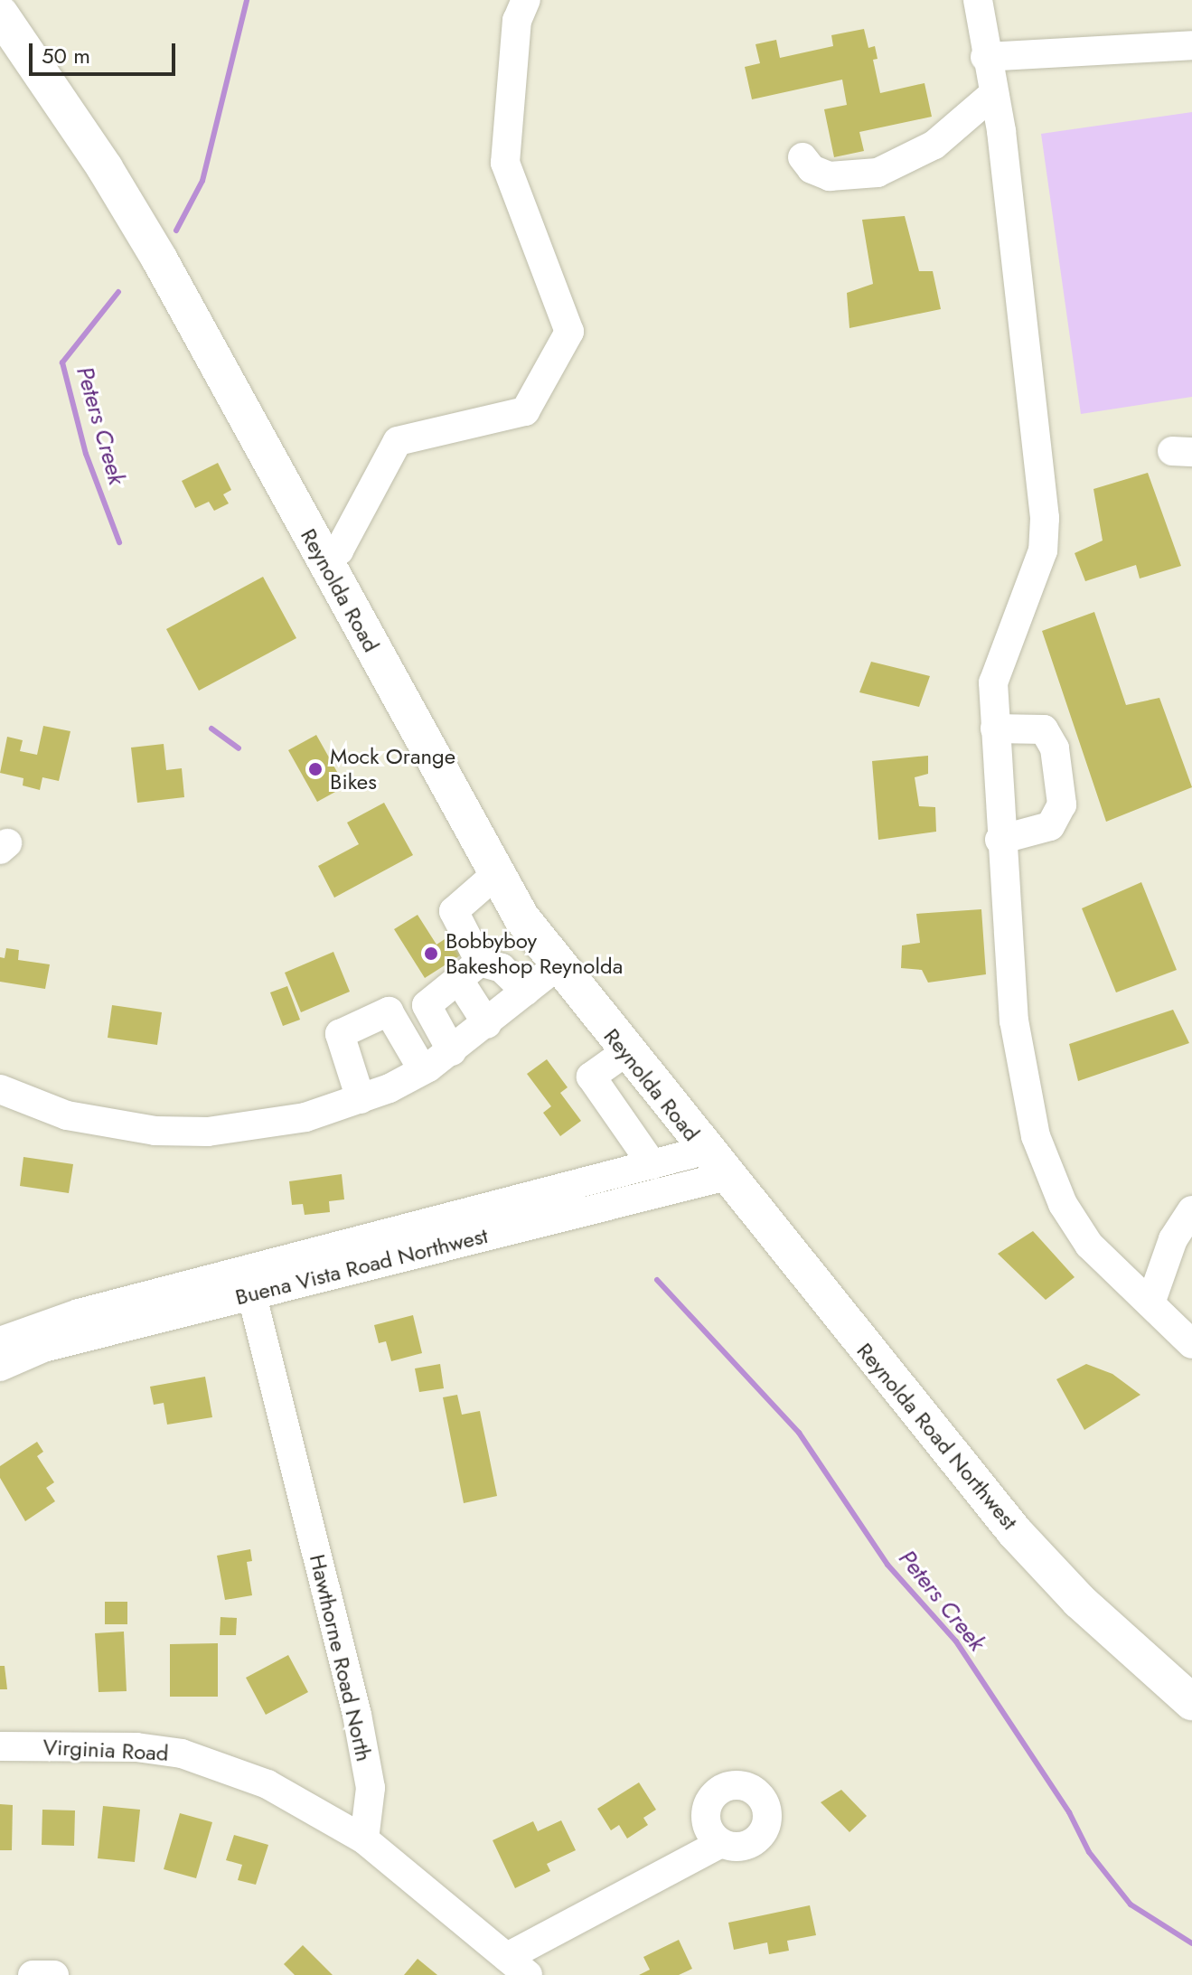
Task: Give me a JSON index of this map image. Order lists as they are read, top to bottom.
{
  "streets": {
    "main road": ["Reynolda Road", "Reynolda Road Northwest"],
    "street": ["Buena Vista Road Northwest", "Hawthorne Road North", "Virginia Road"]
  },
  "crossings": [
    ["Reynolda Road", "Buena Vista Road Northwest"],
    ["Reynolda Road", "Reynolda Road Northwest"],
    ["Buena Vista Road Northwest", "Reynolda Road Northwest"],
    ["Buena Vista Road Northwest", "Hawthorne Road North"],
    ["Hawthorne Road North", "Virginia Road"]
  ],
  "water": ["Peters Creek"],
  "places": ["Mock Orange Bikes", "Bobbyboy Bakeshop Reynolda"],
  "scale_bar": "50 m"
}
